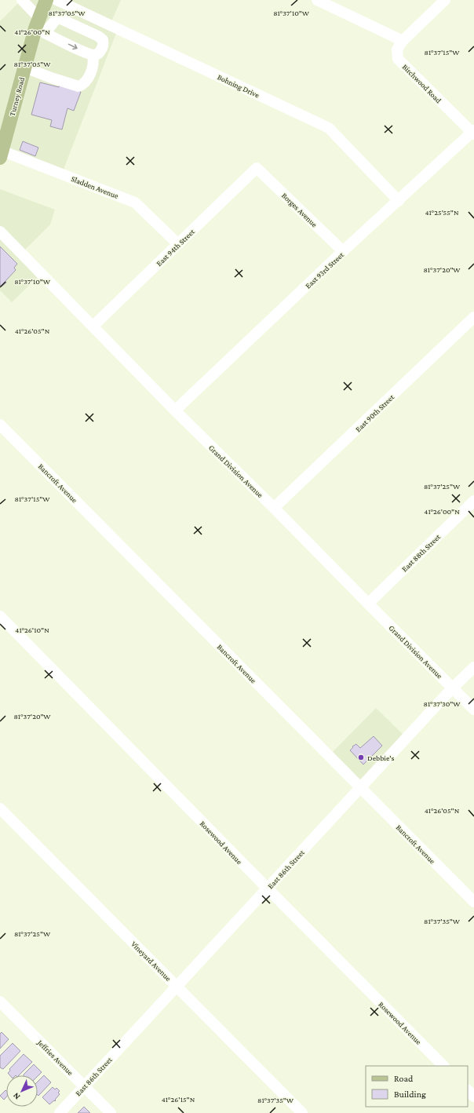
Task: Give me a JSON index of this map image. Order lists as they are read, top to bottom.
{
  "streets": {
    "main road": ["Turney Road"],
    "street": [
      "Birchwood Road",
      "Bohning Drive",
      "Sladden Avenue",
      "Borges Avenue",
      "East 94th Street",
      "East 93rd Street",
      "East 90th Street",
      "Grand Division Avenue",
      "Bancroft Avenue",
      "East 88th Street",
      "Rosewood Avenue",
      "East 86th Street",
      "Vineyard Avenue",
      "Jeffries Avenue"
    ]
  },
  "crossings": [
    ["Birchwood Road", "East 93rd Street"],
    ["Bohning Drive", "East 93rd Street"],
    ["Turney Road", "Sladden Avenue"],
    ["Sladden Avenue", "East 94th Street"],
    ["Borges Avenue", "East 94th Street"],
    ["Borges Avenue", "East 93rd Street"],
    ["East 94th Street", "Grand Division Avenue"],
    ["East 93rd Street", "Grand Division Avenue"],
    ["East 90th Street", "Grand Division Avenue"],
    ["Grand Division Avenue", "East 88th Street"],
    ["Grand Division Avenue", "East 86th Street"],
    ["Bancroft Avenue", "East 86th Street"],
    ["Rosewood Avenue", "East 86th Street"],
    ["East 86th Street", "Vineyard Avenue"],
    ["East 86th Street", "Jeffries Avenue"]
  ],
  "places": ["Debbie's"],
  "legend": ["Road", "Building"],
  "north": "bottom left",
  "coordinates": [
    "81°37'05\"W",
    "81°37'10\"W",
    "41°26'00\"N",
    "81°37'15\"W",
    "41°25'55\"N",
    "81°37'20\"W",
    "41°26'05\"N",
    "81°37'25\"W",
    "41°26'10\"N",
    "81°37'30\"W",
    "81°37'35\"W",
    "41°26'15\"N"
  ]
}
